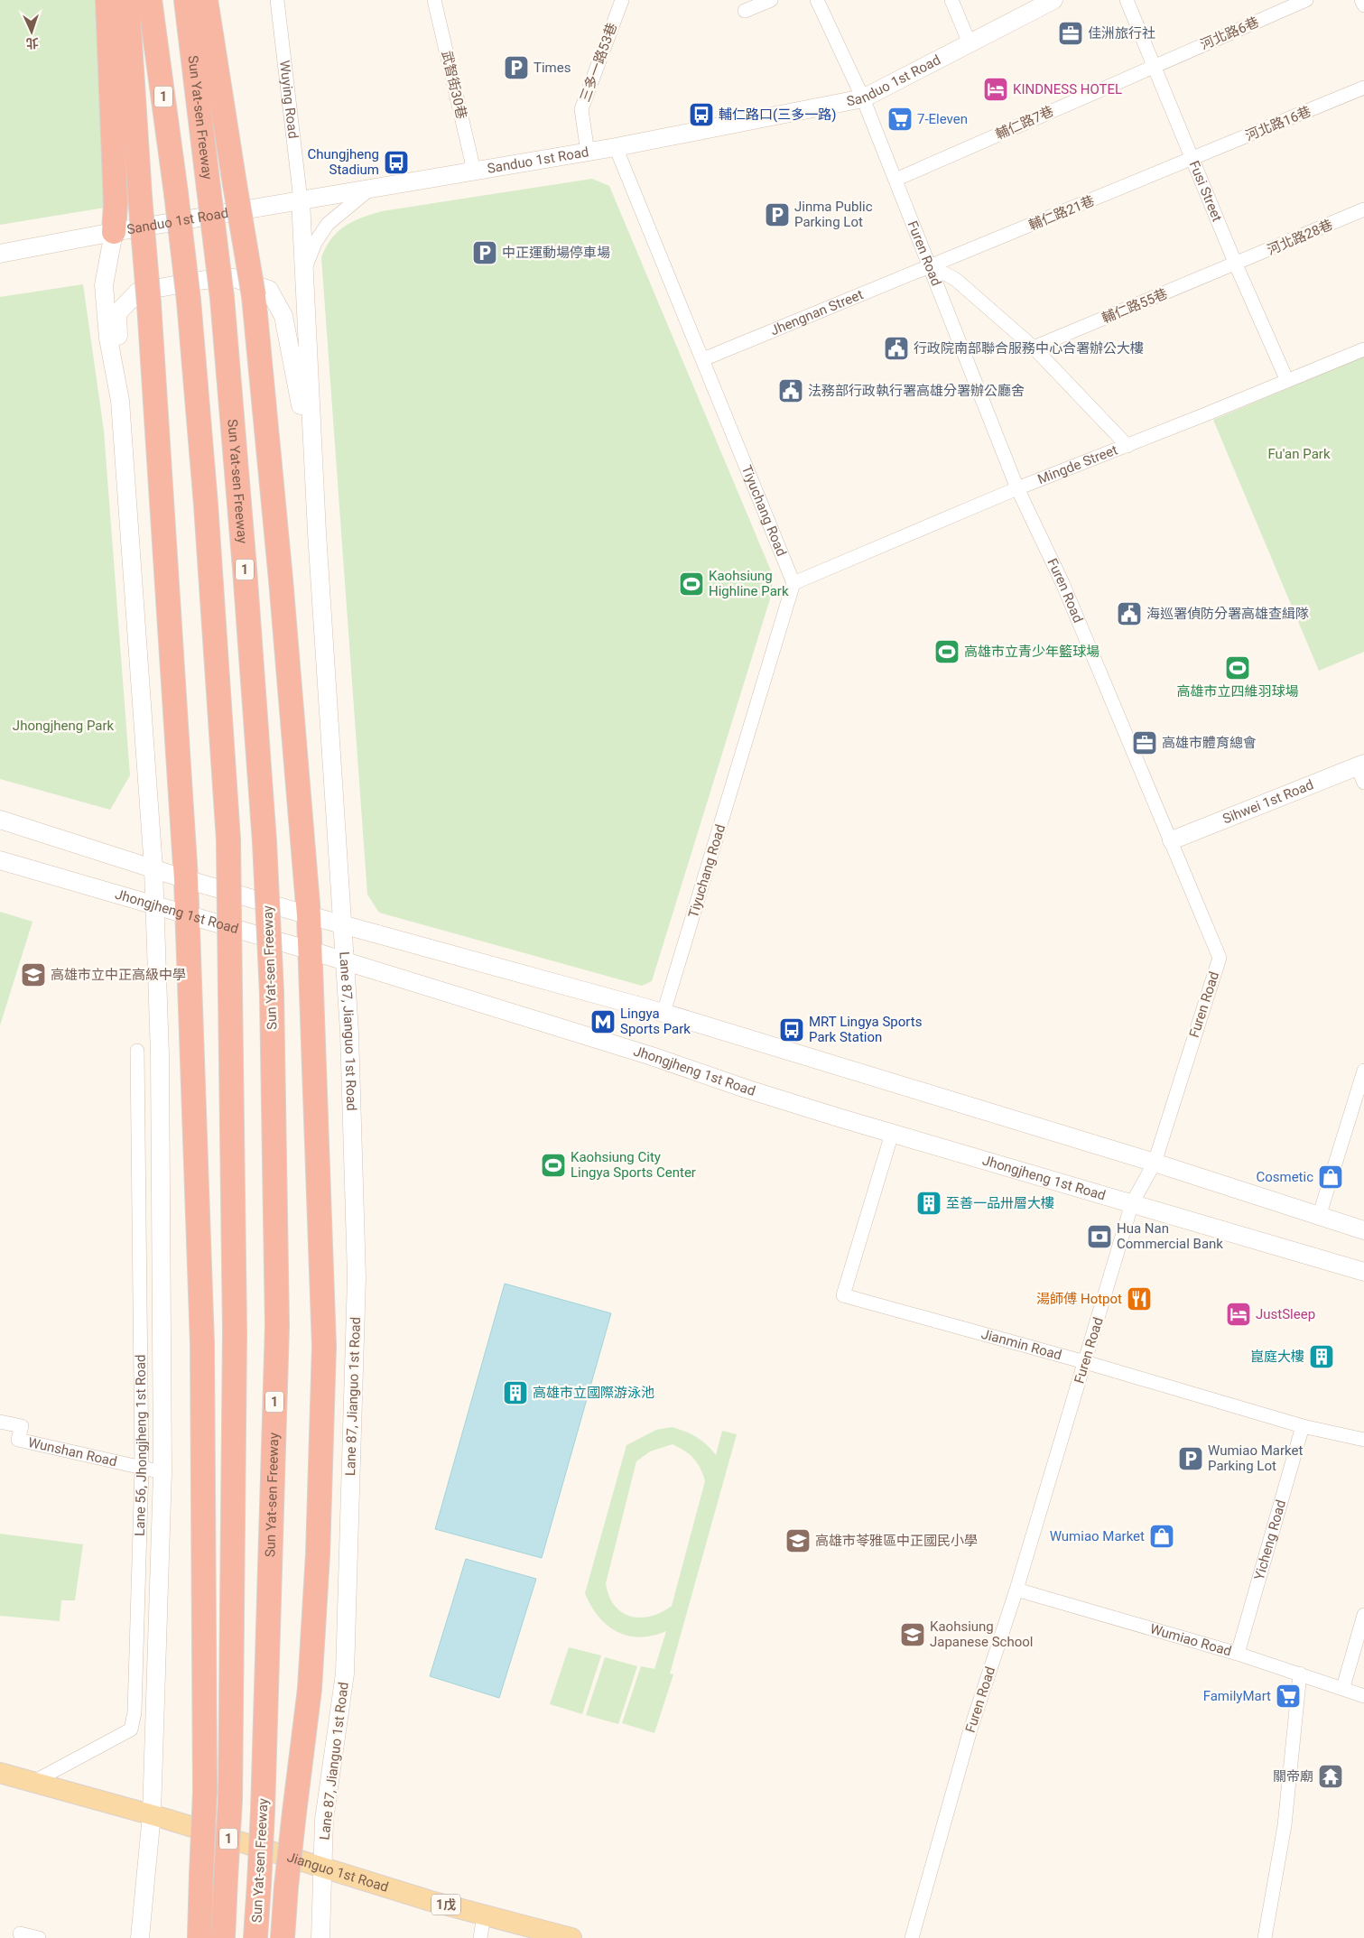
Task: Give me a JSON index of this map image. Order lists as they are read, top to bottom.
{
  "streets": {
    "highway": ["1", "Sun Yat-sen Freeway"],
    "main road": ["Jianguo 1st Road", "1戊"],
    "street": [
      "河北路6巷",
      "三多一路53巷",
      "Sanduo 1st Road",
      "武智街30巷",
      "Wuying Road",
      "輔仁路7巷",
      "河北路16巷",
      "Fusi Street",
      "輔仁路21巷",
      "河北路28巷",
      "Furen Road",
      "輔仁路55巷",
      "Jhengnan Street",
      "Mingde Street",
      "Tiyuchang Road",
      "Sihwei 1st Road",
      "Jhongjheng 1st Road",
      "Lane 87, Jianguo 1st Road",
      "Jianmin Road",
      "Lane 56, Jhongjheng 1st Road",
      "Wunshan Road",
      "Yicheng Road",
      "Wumiao Road"
    ]
  },
  "crossings": [
    ["河北路6巷", "輔仁路7巷"],
    ["河北路6巷", "Fusi Street"],
    ["三多一路53巷", "Sanduo 1st Road"],
    ["Sanduo 1st Road", "武智街30巷"],
    ["Sanduo 1st Road", "Wuying Road"],
    ["Sanduo 1st Road", "Furen Road"],
    ["Sanduo 1st Road", "Tiyuchang Road"],
    ["輔仁路7巷", "Fusi Street"],
    ["輔仁路7巷", "Furen Road"],
    ["河北路16巷", "Fusi Street"],
    ["河北路16巷", "輔仁路21巷"],
    ["Fusi Street", "輔仁路21巷"],
    ["Fusi Street", "河北路28巷"],
    ["Fusi Street", "輔仁路55巷"],
    ["Fusi Street", "Mingde Street"],
    ["輔仁路21巷", "Furen Road"],
    ["輔仁路21巷", "Jhengnan Street"],
    ["河北路28巷", "輔仁路55巷"],
    ["Furen Road", "Jhengnan Street"],
    ["Furen Road", "Mingde Street"],
    ["Furen Road", "Sihwei 1st Road"],
    ["Furen Road", "Jhongjheng 1st Road"],
    ["Furen Road", "Jianmin Road"],
    ["Furen Road", "Wumiao Road"],
    ["Jhengnan Street", "Tiyuchang Road"],
    ["Mingde Street", "Tiyuchang Road"],
    ["Jhongjheng 1st Road", "Lane 87, Jianguo 1st Road"],
    ["Jhongjheng 1st Road", "Jianmin Road"],
    ["Lane 87, Jianguo 1st Road", "Jianguo 1st Road"],
    ["Jianmin Road", "Yicheng Road"],
    ["Lane 56, Jhongjheng 1st Road", "Wunshan Road"],
    ["Lane 56, Jhongjheng 1st Road", "Jianguo 1st Road"],
    ["Yicheng Road", "Wumiao Road"]
  ],
  "parks": ["Fu'an Park", "Jhongjheng Park"],
  "places": {
    "office": ["佳洲旅行社", "高雄市體育總會"],
    "parking": [
      "Times",
      "Jinma Public Parking Lot",
      "中正運動場停車場",
      "Wumiao Market Parking Lot"
    ],
    "hotel": ["KINDNESS HOTEL", "JustSleep"],
    "bus stop": ["輔仁路口(三多一路)", "Chungjheng Stadium", "MRT Lingya Sports Park Station"],
    "supermarket": ["7-Eleven", "FamilyMart"],
    "public building": ["行政院南部聯合服務中心合署辦公大樓", "法務部行政執行署高雄分署辦公廳舍", "海巡署偵防分署高雄查緝隊"],
    "sports": [
      "Kaohsiung Highline Park",
      "高雄市立青少年籃球場",
      "高雄市立四維羽球場",
      "Kaohsiung City Lingya Sports Center"
    ],
    "school or university": ["高雄市立中正高級中學", "高雄市苓雅區中正國民小學", "Kaohsiung Japanese School"],
    "metro station": ["Lingya Sports Park"],
    "shop": ["Cosmetic", "Wumiao Market"],
    "building": ["至善一品卅層大樓", "崑庭大樓", "高雄市立國際游泳池"],
    "bank": ["Hua Nan Commercial Bank"],
    "restaurant": ["湯師傅 Hotpot"],
    "temple": ["關帝廟"]
  },
  "north": "bottom"
}
